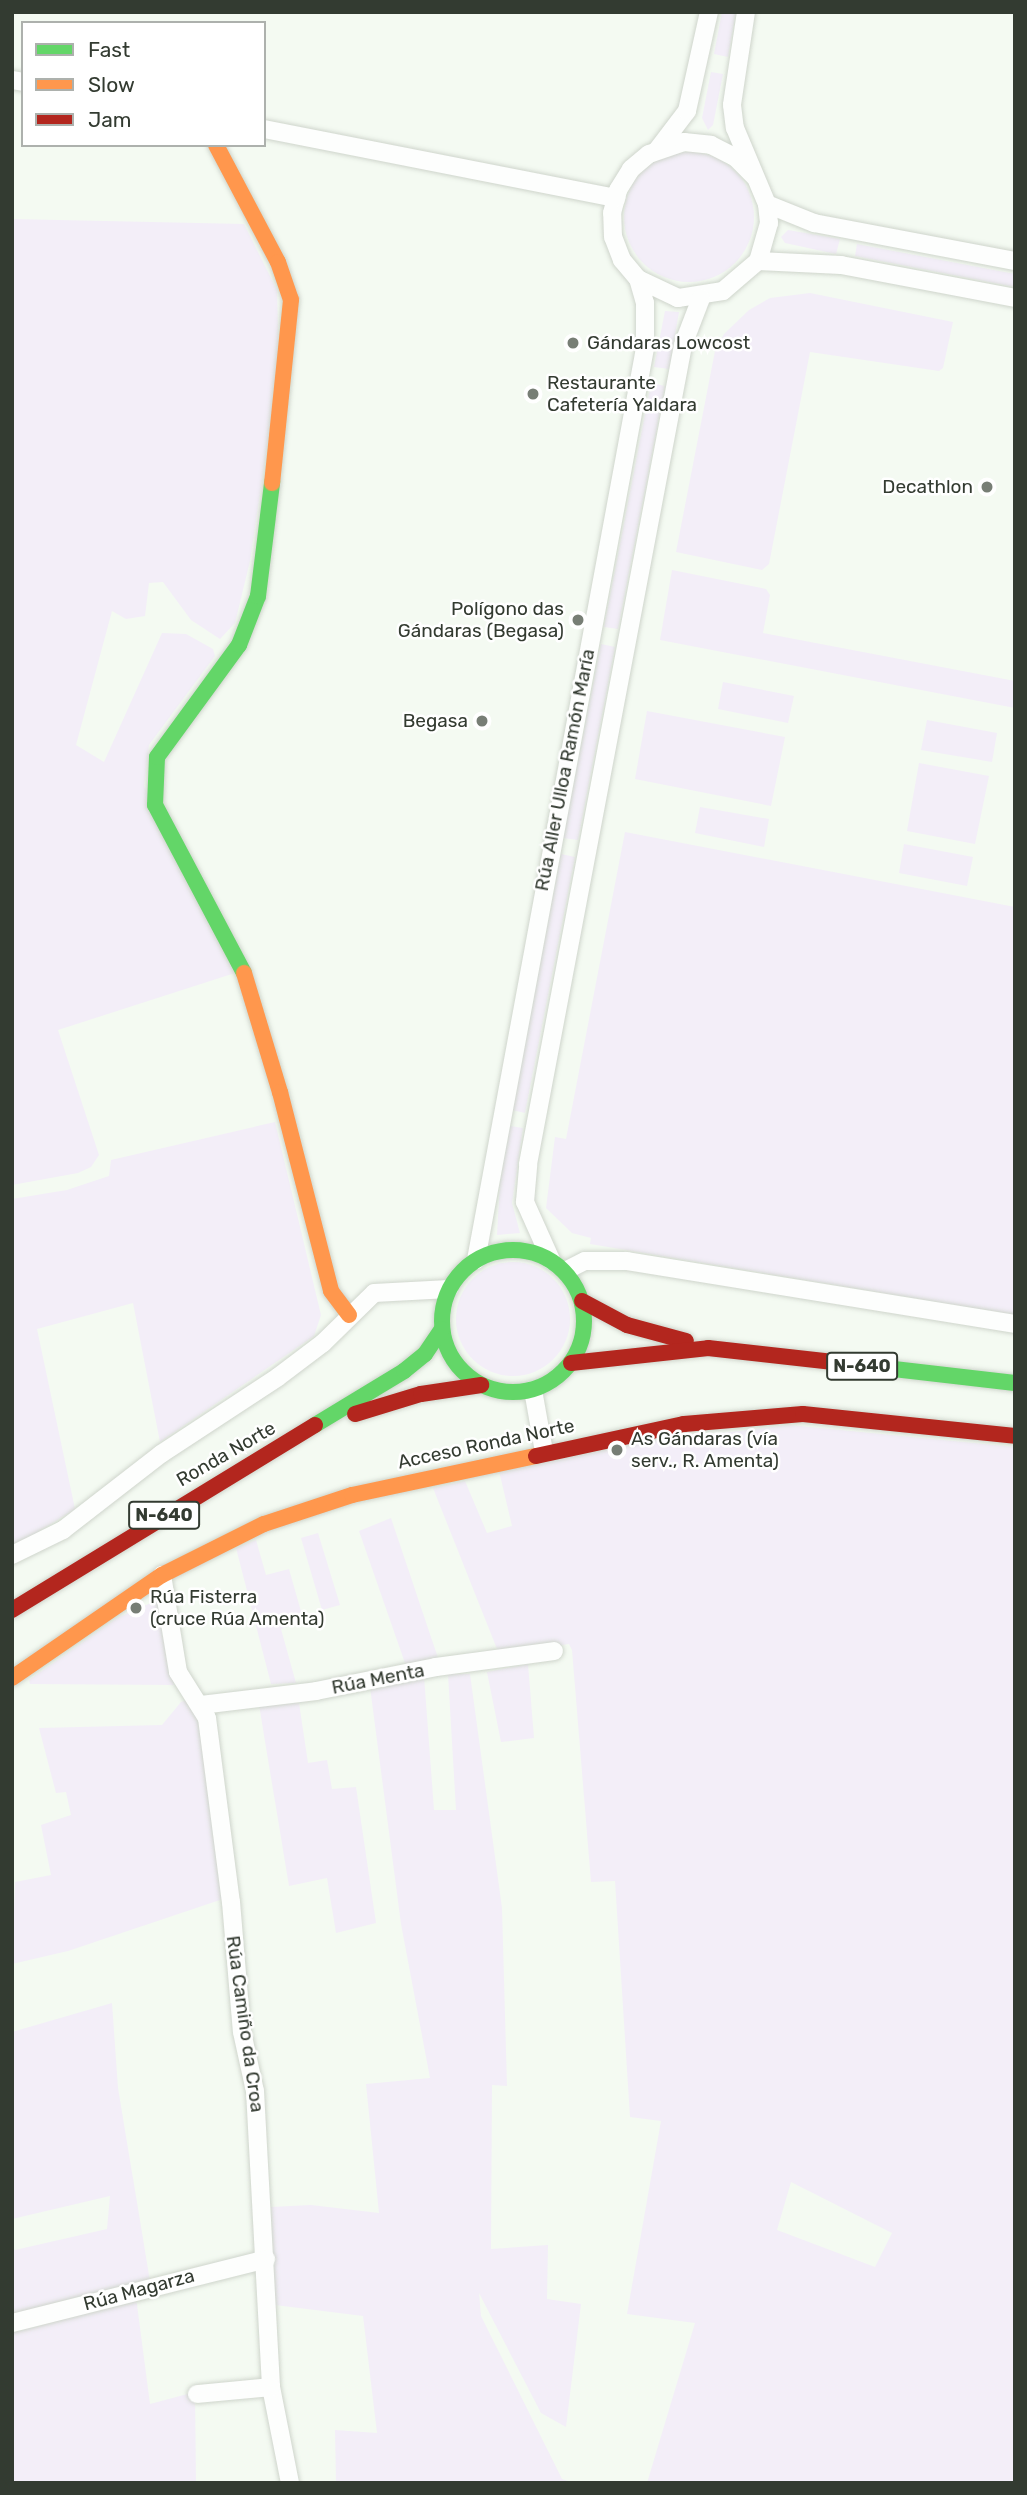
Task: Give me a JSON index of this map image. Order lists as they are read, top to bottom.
{
  "streets": {
    "main road": ["N-640", "Acceso Ronda Norte", "Ronda Norte"],
    "street": [
      "Rúa Aller Ulloa Ramón María",
      "Rúa Menta",
      "Rúa Camiño da Croa",
      "Rúa Magarza"
    ]
  },
  "crossings": [
    ["Rúa Aller Ulloa Ramón María", "N-640"],
    ["Rúa Aller Ulloa Ramón María", "Ronda Norte"],
    ["N-640", "Ronda Norte"],
    ["Acceso Ronda Norte", "Rúa Camiño da Croa"],
    ["Rúa Menta", "Rúa Camiño da Croa"],
    ["Rúa Camiño da Croa", "Rúa Magarza"]
  ],
  "places": [
    "Gándaras Lowcost",
    "Restaurante Cafetería Yaldara",
    "Decathlon",
    "Polígono das Gándaras (Begasa)",
    "Begasa",
    "As Gándaras (vía serv., R. Amenta)",
    "Rúa Fisterra (cruce Rúa Amenta)"
  ],
  "legend": ["Fast", "Slow", "Jam"]
}
